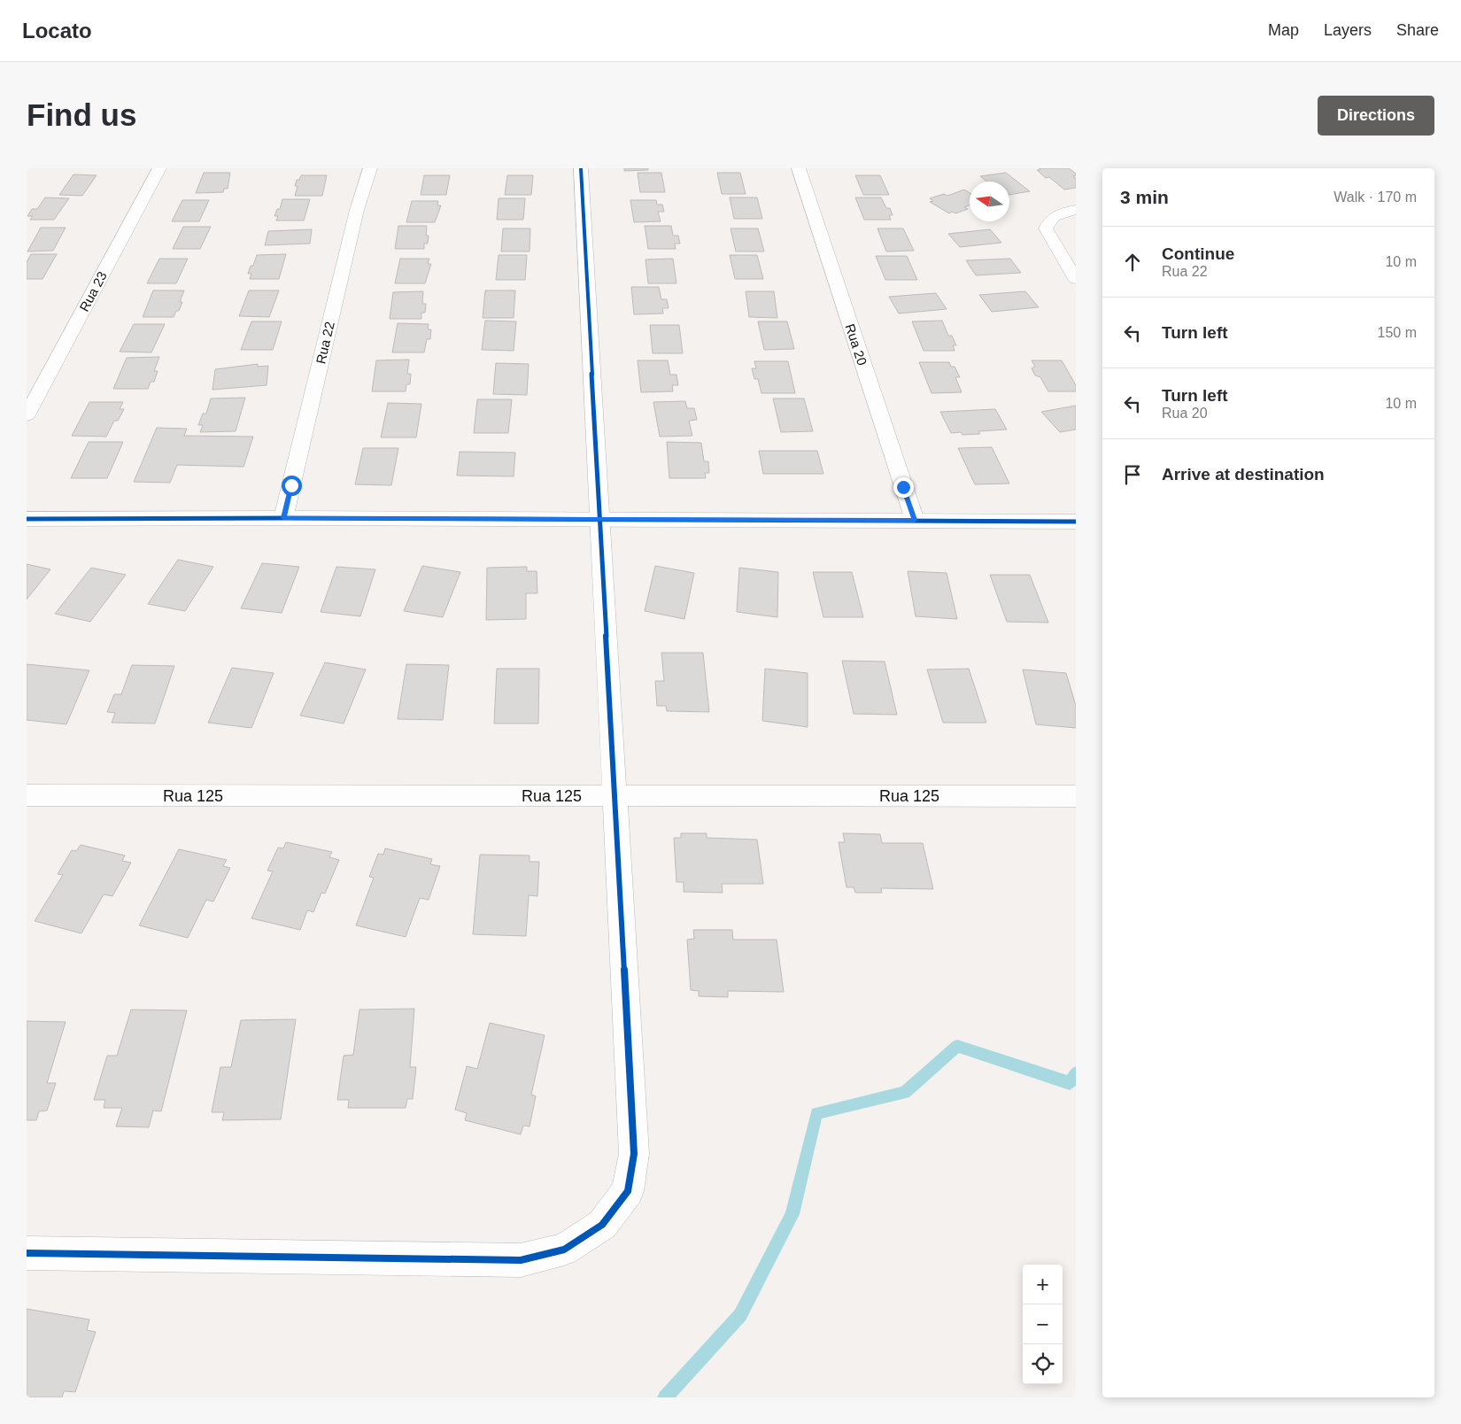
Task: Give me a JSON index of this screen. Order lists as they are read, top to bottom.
{
  "streets": {
    "street": [
      "Rua 23",
      "Rua 22",
      "Rua 20",
      "Rua 125"
    ]
  },
  "north": "left",
  "page": {
    "header": "Locato",
    "nav": ["Map", "Layers", "Share"],
    "buttons": "Directions",
    "title": "Find us",
    "heading": ["3 min", "Walk · 170 m"],
    "list": [
      ["Continue", "Rua 22", "10 m"],
      ["Turn left", "150 m"],
      ["Turn left", "Rua 20", "10 m"],
      "Arrive at destination"
    ],
    "map_buttons": ["+", "−"]
  }
}
